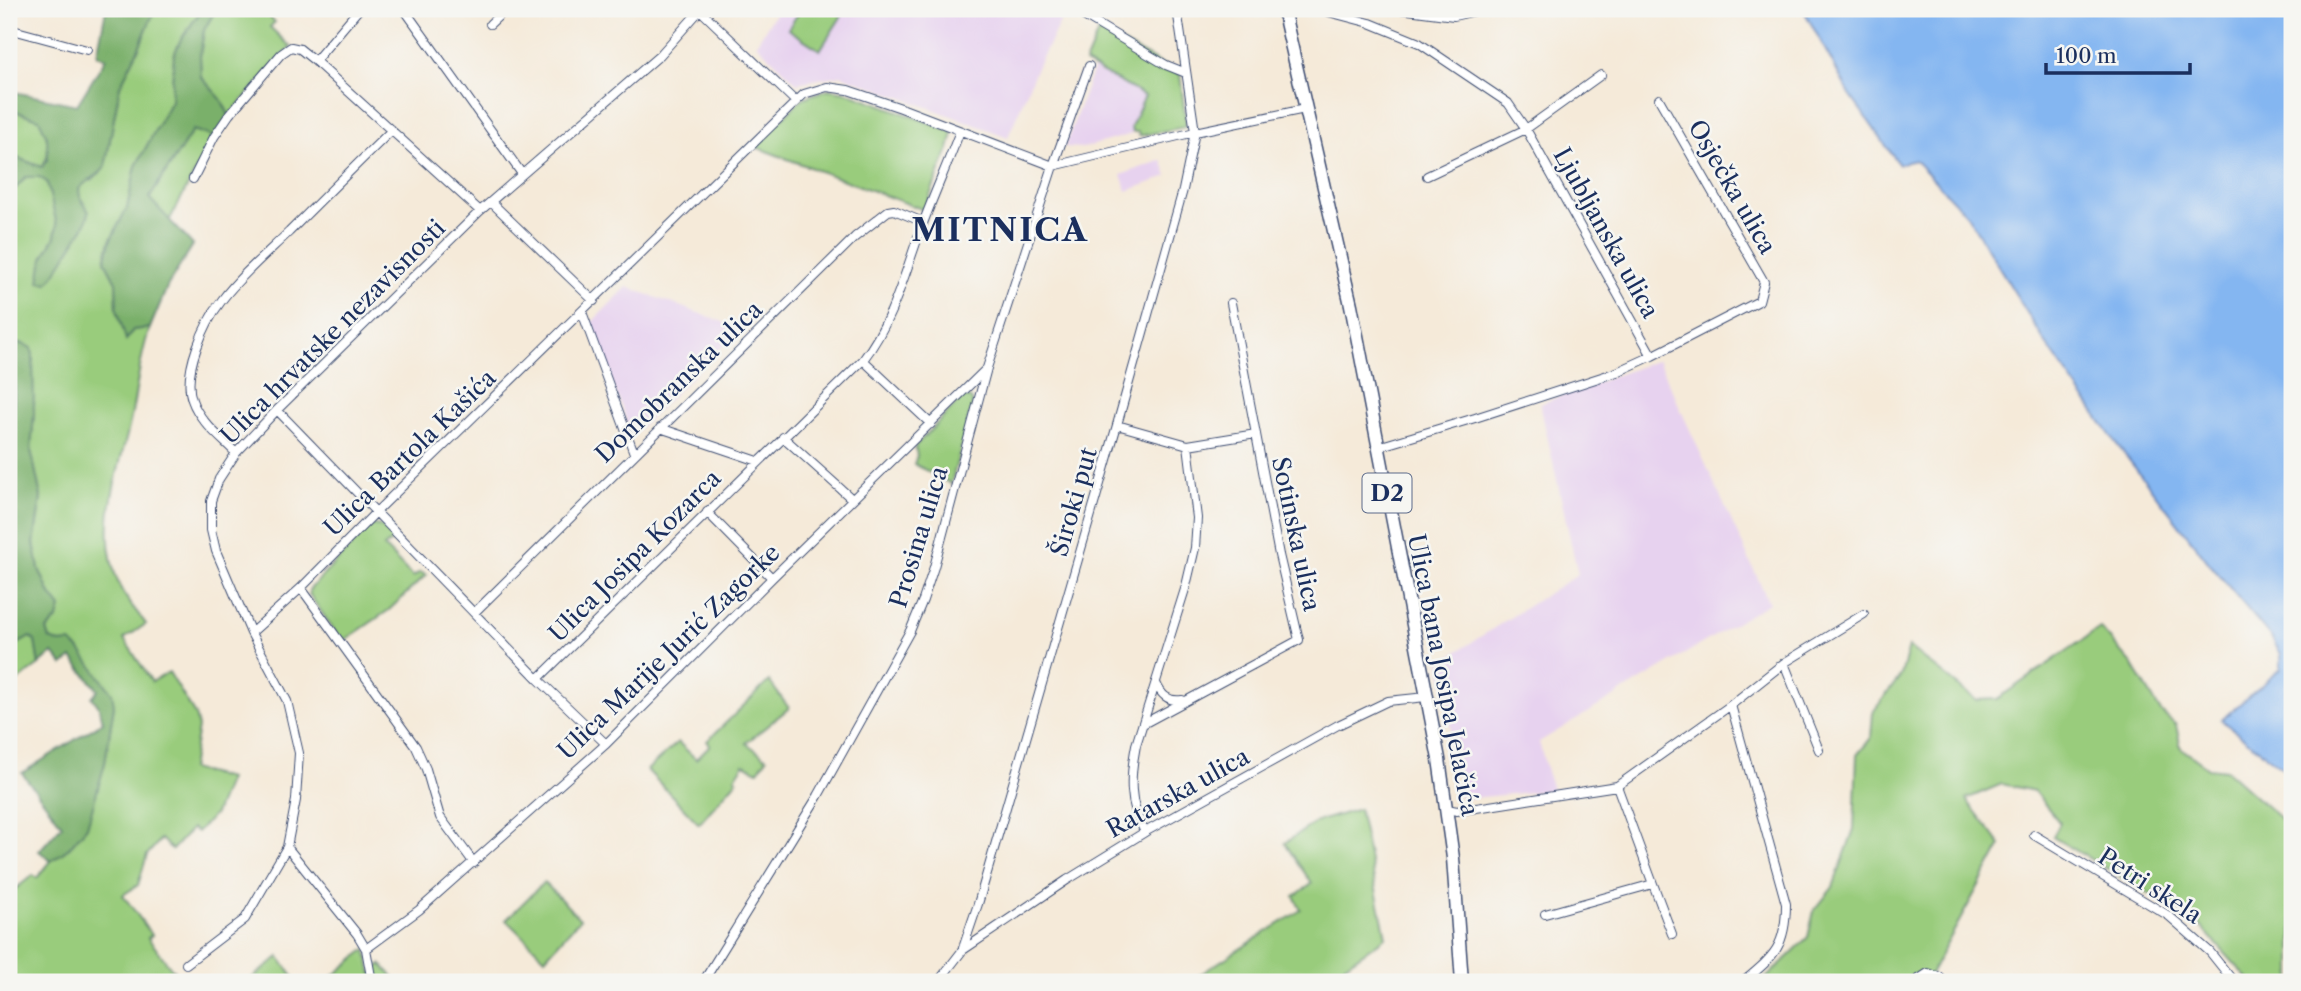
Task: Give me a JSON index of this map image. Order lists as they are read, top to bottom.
{
  "streets": {
    "main road": ["D2", "Ulica bana Josipa Jelačića"],
    "street": [
      "Osječka ulica",
      "Ljubljanska ulica",
      "Ulica hrvatske nezavisnosti",
      "Domobranska ulica",
      "Ulica Bartola Kašića",
      "Široki put",
      "Sotinska ulica",
      "Prosina ulica",
      "Ulica Josipa Kozarca",
      "Ulica Marije Jurić Zagorke",
      "Ratarska ulica",
      "Petri skela"
    ]
  },
  "crossings": [
    ["Osječka ulica", "Ljubljanska ulica"],
    ["Osječka ulica", "Ulica bana Josipa Jelačića"],
    ["Ulica hrvatske nezavisnosti", "Ulica Bartola Kašića"],
    ["Domobranska ulica", "Ulica Josipa Kozarca"],
    ["Ulica Bartola Kašića", "Prosina ulica"],
    ["Ulica Bartola Kašića", "Ulica Josipa Kozarca"],
    ["Široki put", "Sotinska ulica"],
    ["Široki put", "Ratarska ulica"],
    ["Prosina ulica", "Ulica Marije Jurić Zagorke"],
    ["Ulica bana Josipa Jelačića", "Ratarska ulica"]
  ],
  "districts": ["MITNICA"],
  "scale_bar": "100 m"
}
